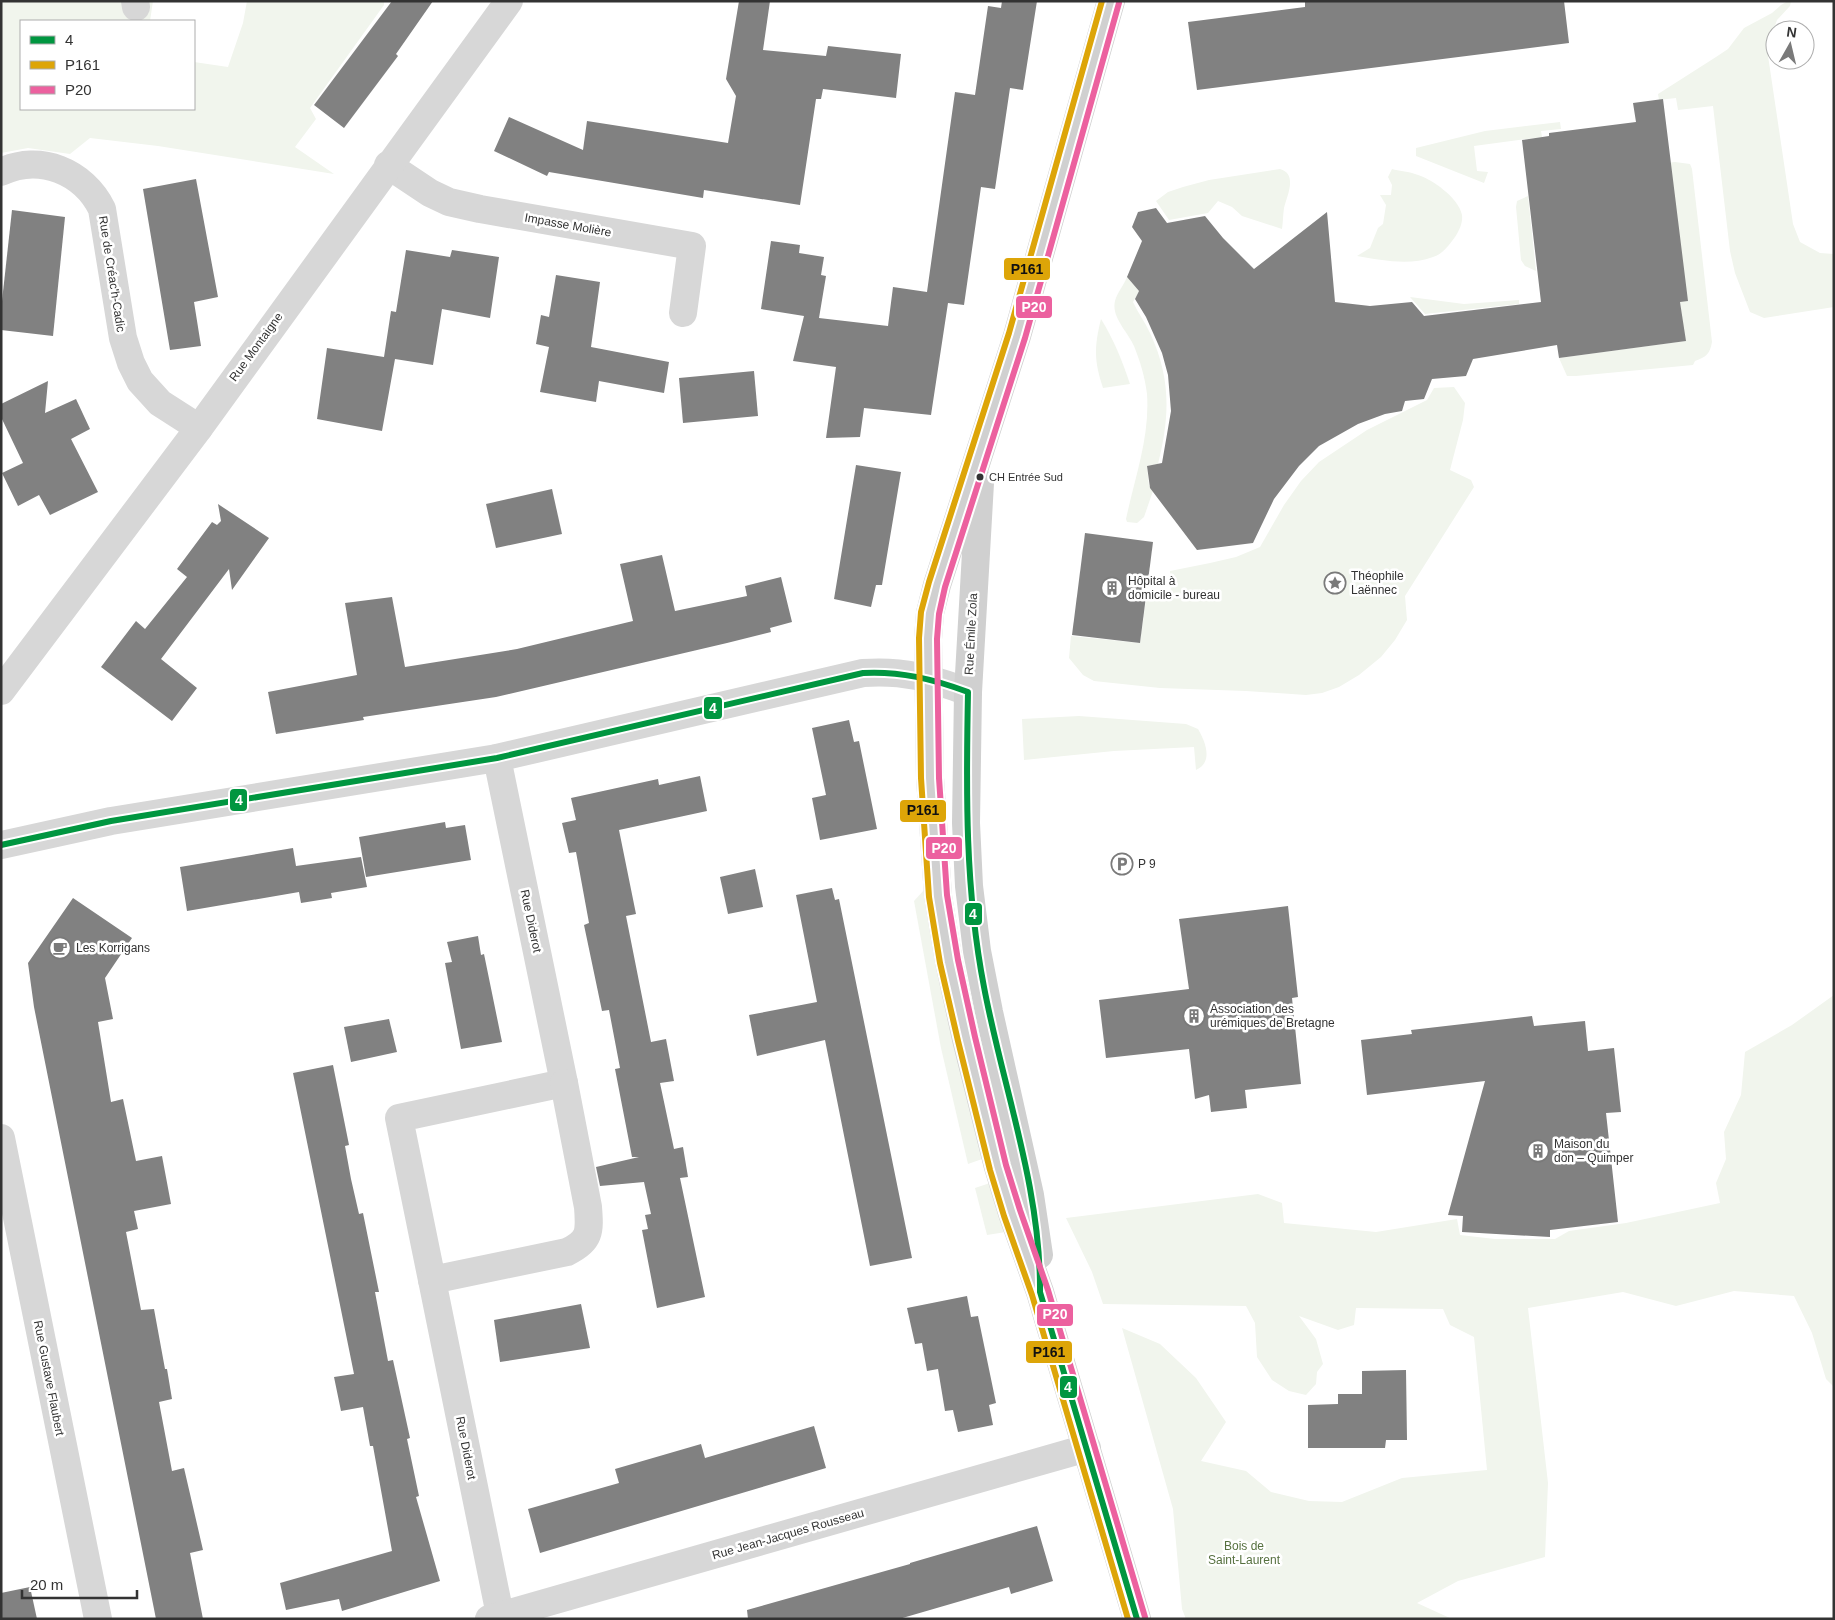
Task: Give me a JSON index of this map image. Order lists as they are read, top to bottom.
{
  "streets": {
    "street": [
      "Impasse Molière",
      "Rue de Créac'h-Cadic",
      "Rue Montaigne",
      "Rue Émile Zola",
      "Rue Diderot",
      "Rue Gustave Flaubert",
      "Rue Jean-Jacques Rousseau"
    ]
  },
  "crossings": [
    ["Impasse Molière", "Rue Montaigne"],
    ["Rue de Créac'h-Cadic", "Rue Montaigne"],
    ["Rue Émile Zola", "Rue Jean-Jacques Rousseau"],
    ["Rue Diderot", "Rue Jean-Jacques Rousseau"]
  ],
  "parks": ["Bois de Saint-Laurent"],
  "places": {
    "other": ["CH Entrée Sud"],
    "place": ["Théophile Laënnec"],
    "building": ["Hôpital à domicile - bureau", "Association des urémiques de Bretagne", "Maison du don – Quimper"],
    "parking": ["P 9"],
    "cafe": ["Les Korrigans"]
  },
  "lines": ["transit line P161", "transit line P20", "transit line 4"],
  "legend": ["4", "P161", "P20"],
  "scale_bar": "20 m",
  "north": "top"
}
